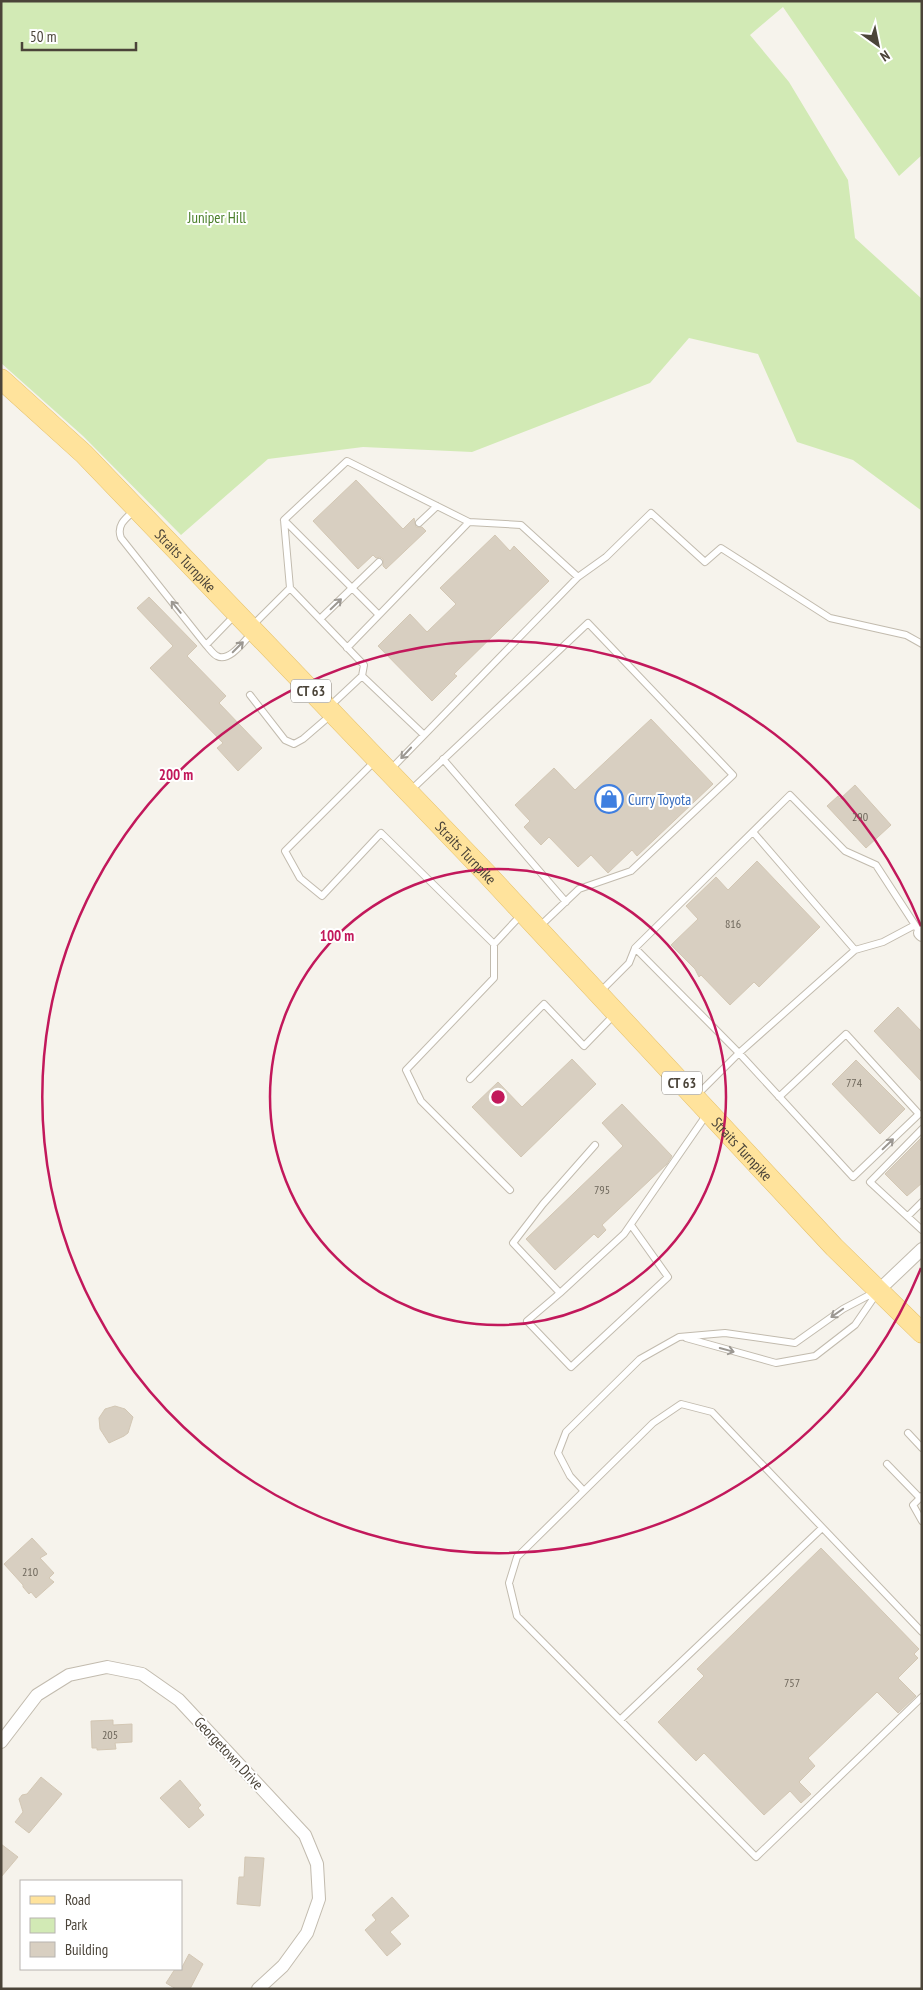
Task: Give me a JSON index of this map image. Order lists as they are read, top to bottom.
{
  "streets": {
    "main road": ["Straits Turnpike", "CT 63"],
    "street": ["Georgetown Drive"]
  },
  "parks": ["Juniper Hill"],
  "places": {
    "shop": ["Curry Toyota"]
  },
  "house_numbers": [
    "290",
    "816",
    "774",
    "795",
    "210",
    "757",
    "205"
  ],
  "legend": ["Road", "Park", "Building"],
  "scale_bar": "50 m",
  "north": "bottom right",
  "rings": ["200 m", "100 m"]
}
